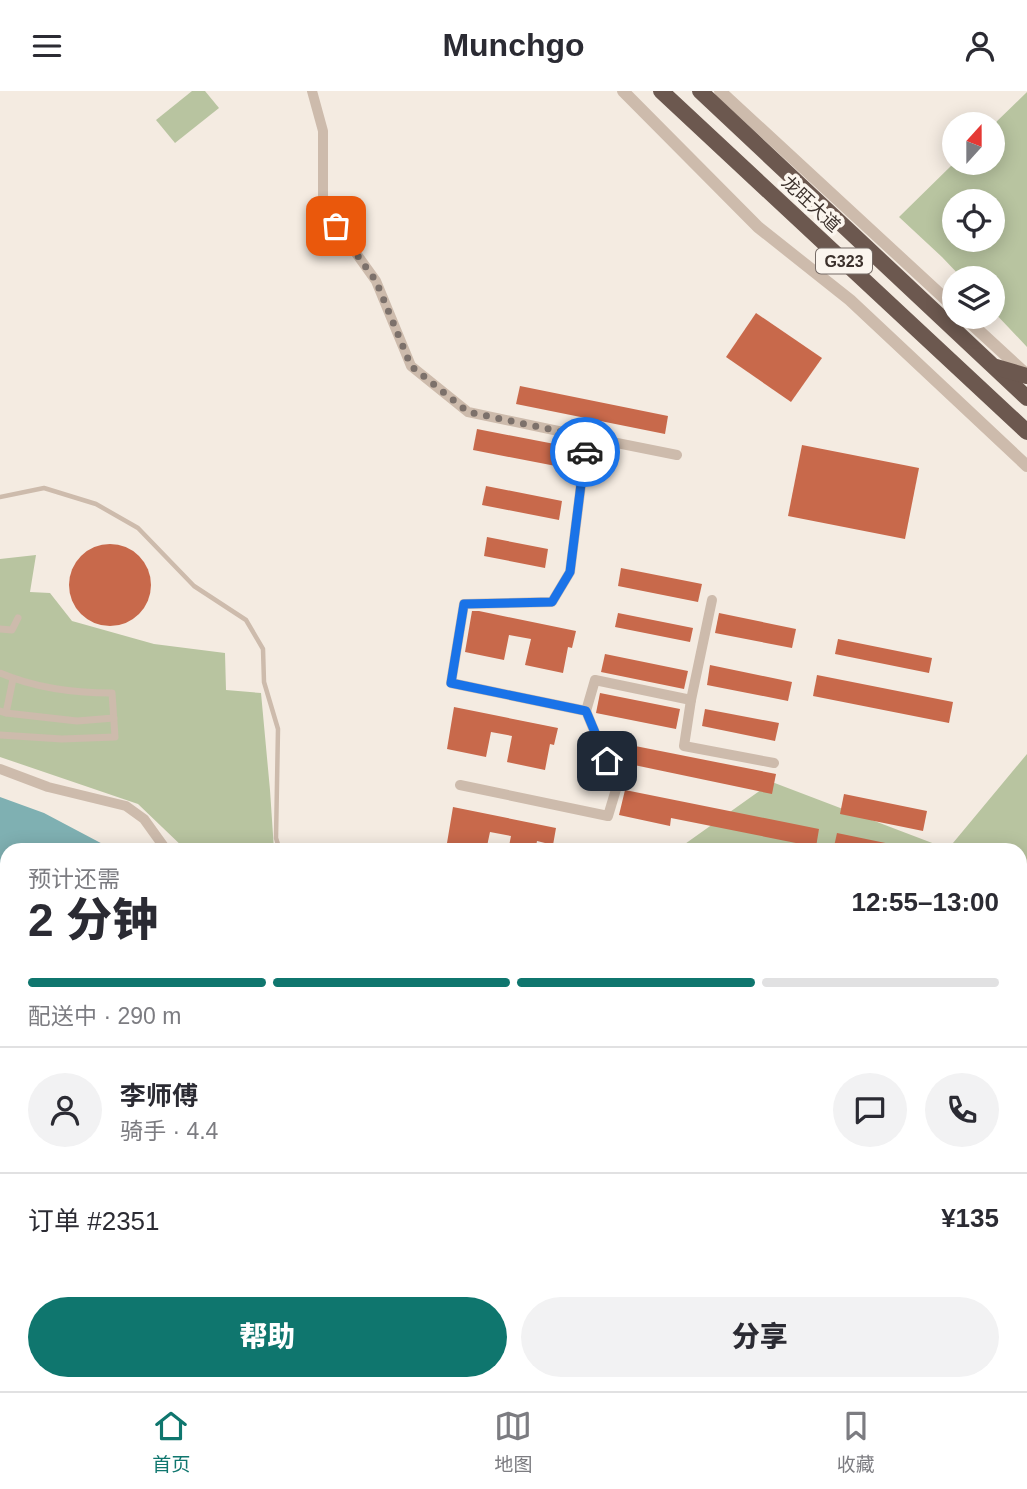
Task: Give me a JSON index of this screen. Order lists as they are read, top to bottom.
{
  "streets": {
    "highway": ["龙旺大道", "G323"]
  },
  "north": "top",
  "page": {
    "header": "Munchgo",
    "heading": ["2 分钟", "预计还需", "12:55–13:00"],
    "panel": [
      "李师傅",
      "骑手 · 4.4",
      "订单 #2351",
      "¥135"
    ],
    "bar": "配送中 · 290 m",
    "buttons": ["帮助", "分享"],
    "tabs": ["首页", "地图", "收藏"]
  }
}
